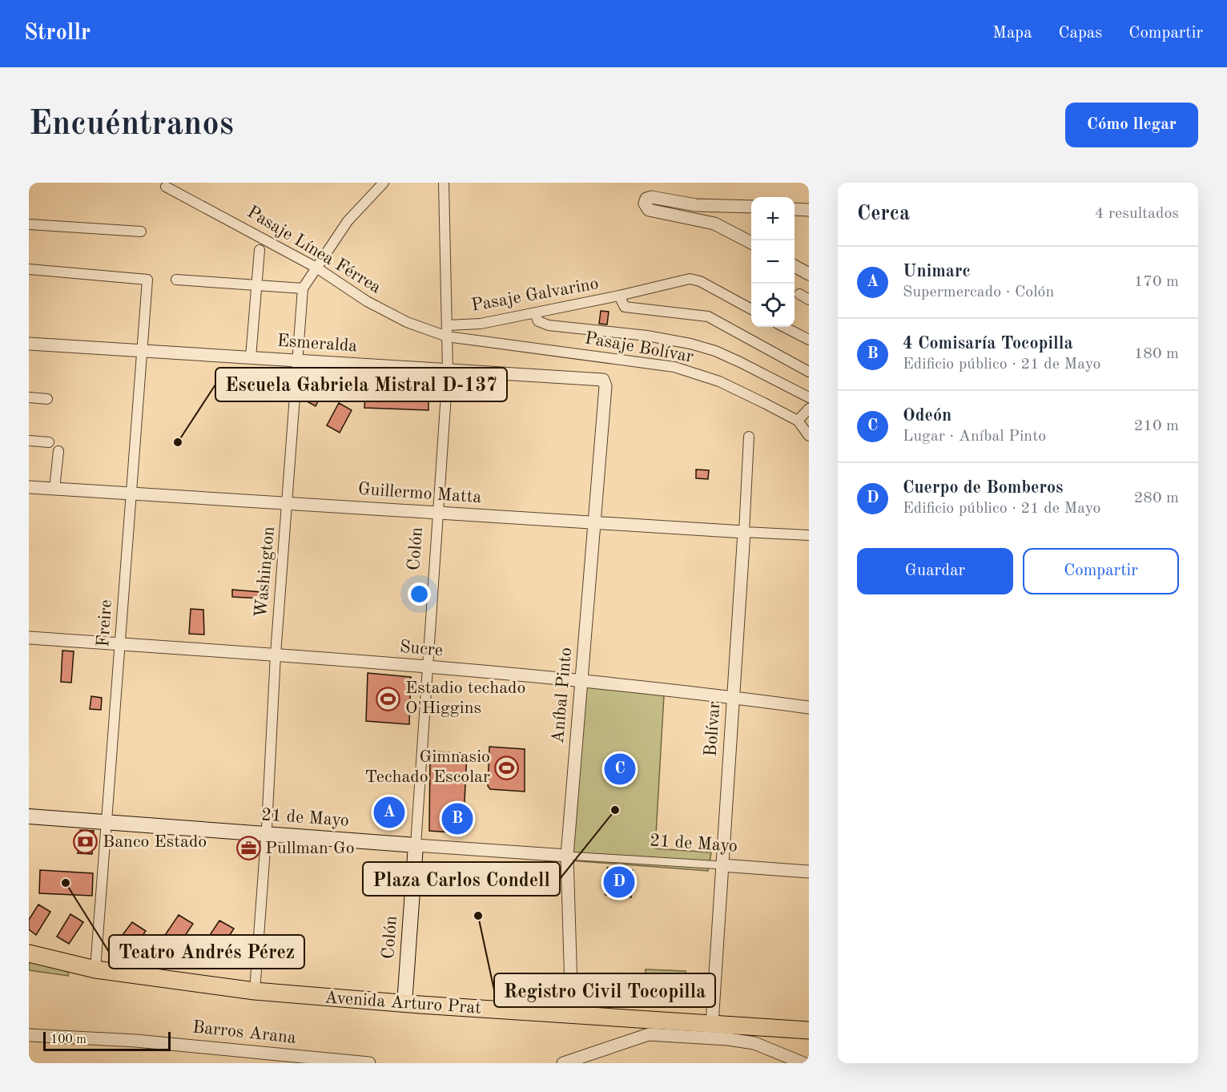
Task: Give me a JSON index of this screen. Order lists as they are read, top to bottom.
{
  "streets": {
    "highway": ["Avenida Arturo Prat"],
    "main road": ["Colón", "21 de Mayo"],
    "street": [
      "Pasaje Línea Férrea",
      "Pasaje Galvarino",
      "Esmeralda",
      "Pasaje Bolívar",
      "Guillermo Matta",
      "Washington",
      "Freire",
      "Sucre",
      "Aníbal Pinto",
      "Bolívar",
      "Barros Arana"
    ]
  },
  "crossings": [
    ["Pasaje Línea Férrea", "Pasaje Bolívar"],
    ["Pasaje Línea Férrea", "Colón"],
    ["Pasaje Línea Férrea", "Washington"],
    ["Pasaje Galvarino", "Colón"],
    ["Esmeralda", "Colón"],
    ["Esmeralda", "Washington"],
    ["Esmeralda", "Freire"],
    ["Esmeralda", "Aníbal Pinto"],
    ["Pasaje Bolívar", "Colón"],
    ["Guillermo Matta", "Colón"],
    ["Guillermo Matta", "Washington"],
    ["Guillermo Matta", "Freire"],
    ["Guillermo Matta", "Aníbal Pinto"],
    ["Guillermo Matta", "Bolívar"],
    ["Colón", "Sucre"],
    ["Colón", "21 de Mayo"],
    ["Colón", "Avenida Arturo Prat"],
    ["Washington", "Sucre"],
    ["Washington", "21 de Mayo"],
    ["Washington", "Avenida Arturo Prat"],
    ["Freire", "Sucre"],
    ["Freire", "21 de Mayo"],
    ["Freire", "Avenida Arturo Prat"],
    ["Sucre", "Aníbal Pinto"],
    ["Sucre", "Bolívar"],
    ["Aníbal Pinto", "21 de Mayo"],
    ["Aníbal Pinto", "Avenida Arturo Prat"],
    ["Bolívar", "21 de Mayo"],
    ["Bolívar", "Avenida Arturo Prat"]
  ],
  "places": {
    "other": [
      "Escuela Gabriela Mistral D-137",
      "Plaza Carlos Condell",
      "Teatro Andrés Pérez",
      "Registro Civil Tocopilla"
    ],
    "sports": ["Estadio techado O'Higgins", "Gimnasio Techado Escolar"],
    "bank": ["Banco Estado"],
    "office": ["Pullman Go"]
  },
  "scale_bar": "100 m",
  "page": {
    "header": "Strollr",
    "nav": ["Mapa", "Capas", "Compartir"],
    "buttons": [
      "Cómo llegar",
      ["Guardar", "Compartir"]
    ],
    "title": "Encuéntranos",
    "heading": ["Cerca", "4 resultados"],
    "map_buttons": ["+", "−"],
    "list": [
      {
        "mark": "A",
        "name": "Unimarc",
        "note": "Supermercado · Colón",
        "value": "170 m"
      },
      {
        "mark": "B",
        "name": "4 Comisaría Tocopilla",
        "note": "Edificio público · 21 de Mayo",
        "value": "180 m"
      },
      {
        "mark": "C",
        "name": "Odeón",
        "note": "Lugar · Aníbal Pinto",
        "value": "210 m"
      },
      {
        "mark": "D",
        "name": "Cuerpo de Bomberos",
        "note": "Edificio público · 21 de Mayo",
        "value": "280 m"
      }
    ],
    "pins": [
      "C",
      "A",
      "B",
      "D"
    ],
    "scale": "100 m"
  }
}
